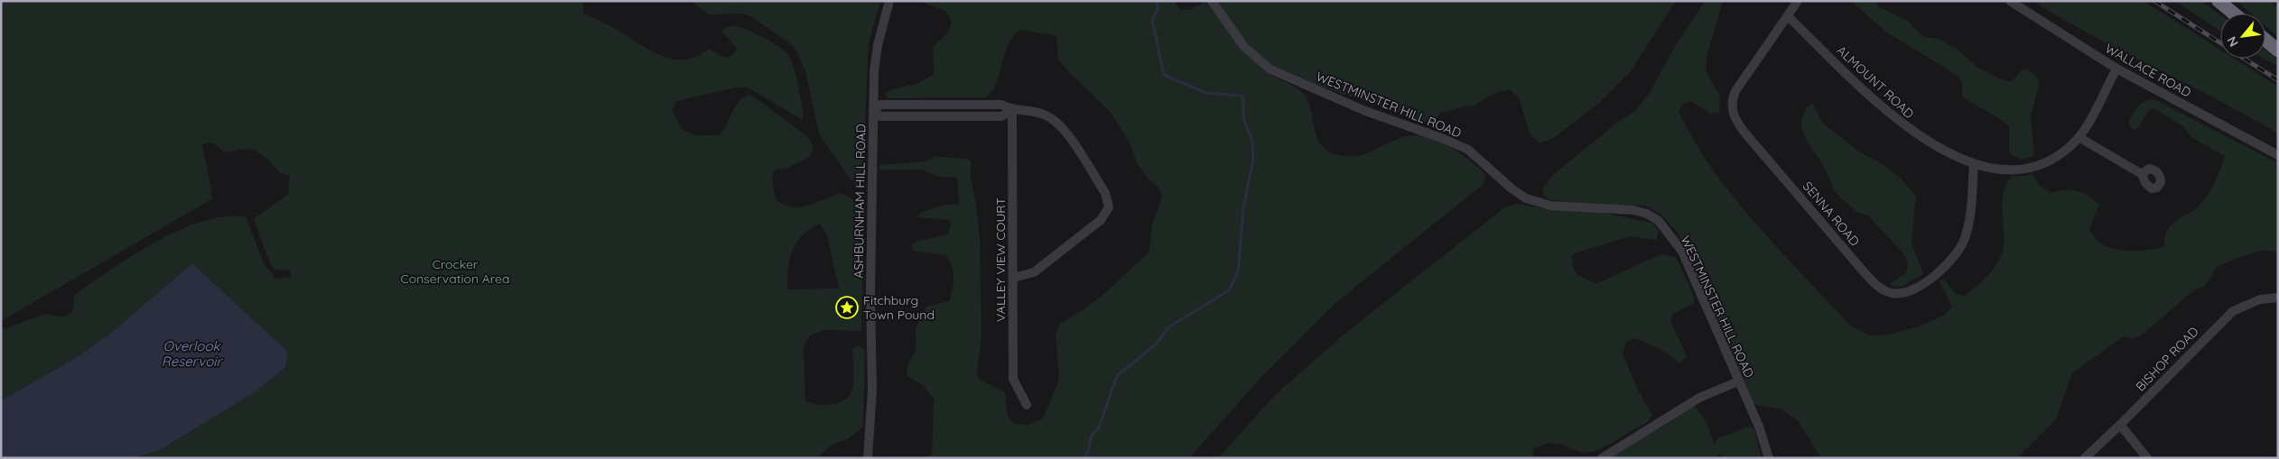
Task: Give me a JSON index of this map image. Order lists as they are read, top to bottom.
{
  "streets": {
    "street": [
      "WALLACE ROAD",
      "ALMOUNT ROAD",
      "WESTMINSTER HILL ROAD",
      "ASHBURNHAM HILL ROAD",
      "SENNA ROAD",
      "VALLEY VIEW COURT",
      "BISHOP ROAD"
    ]
  },
  "crossings": [
    ["WALLACE ROAD", "ALMOUNT ROAD"],
    ["ALMOUNT ROAD", "SENNA ROAD"]
  ],
  "water": ["Overlook Reservoir"],
  "parks": ["Crocker Conservation Area"],
  "places": {
    "place": ["Fitchburg Town Pound"]
  },
  "north": "bottom left"
}
